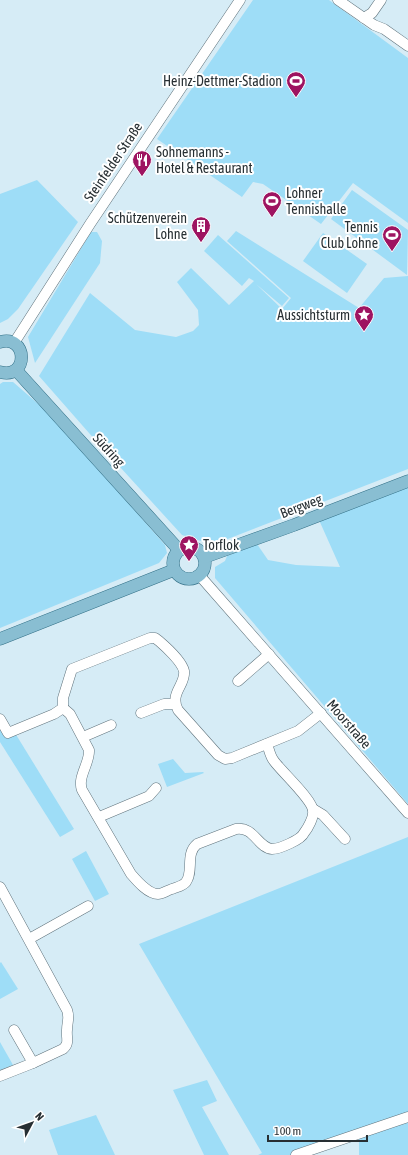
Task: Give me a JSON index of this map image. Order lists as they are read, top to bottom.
{
  "streets": {
    "main road": ["Südring", "Bergweg"],
    "street": ["Steinfelder Straße", "Moorstraße"]
  },
  "crossings": [
    ["Südring", "Bergweg"],
    ["Südring", "Moorstraße"],
    ["Bergweg", "Moorstraße"]
  ],
  "places": {
    "sports": ["Heinz-Dettmer-Stadion", "Lohner Tennishalle", "Tennis Club Lohne"],
    "restaurant": ["Sohnemanns - Hotel & Restaurant"],
    "building": ["Schützenverein Lohne"],
    "place": ["Aussichtsturm", "Torflok"]
  },
  "scale_bar": "100 m",
  "north": "top right"
}
